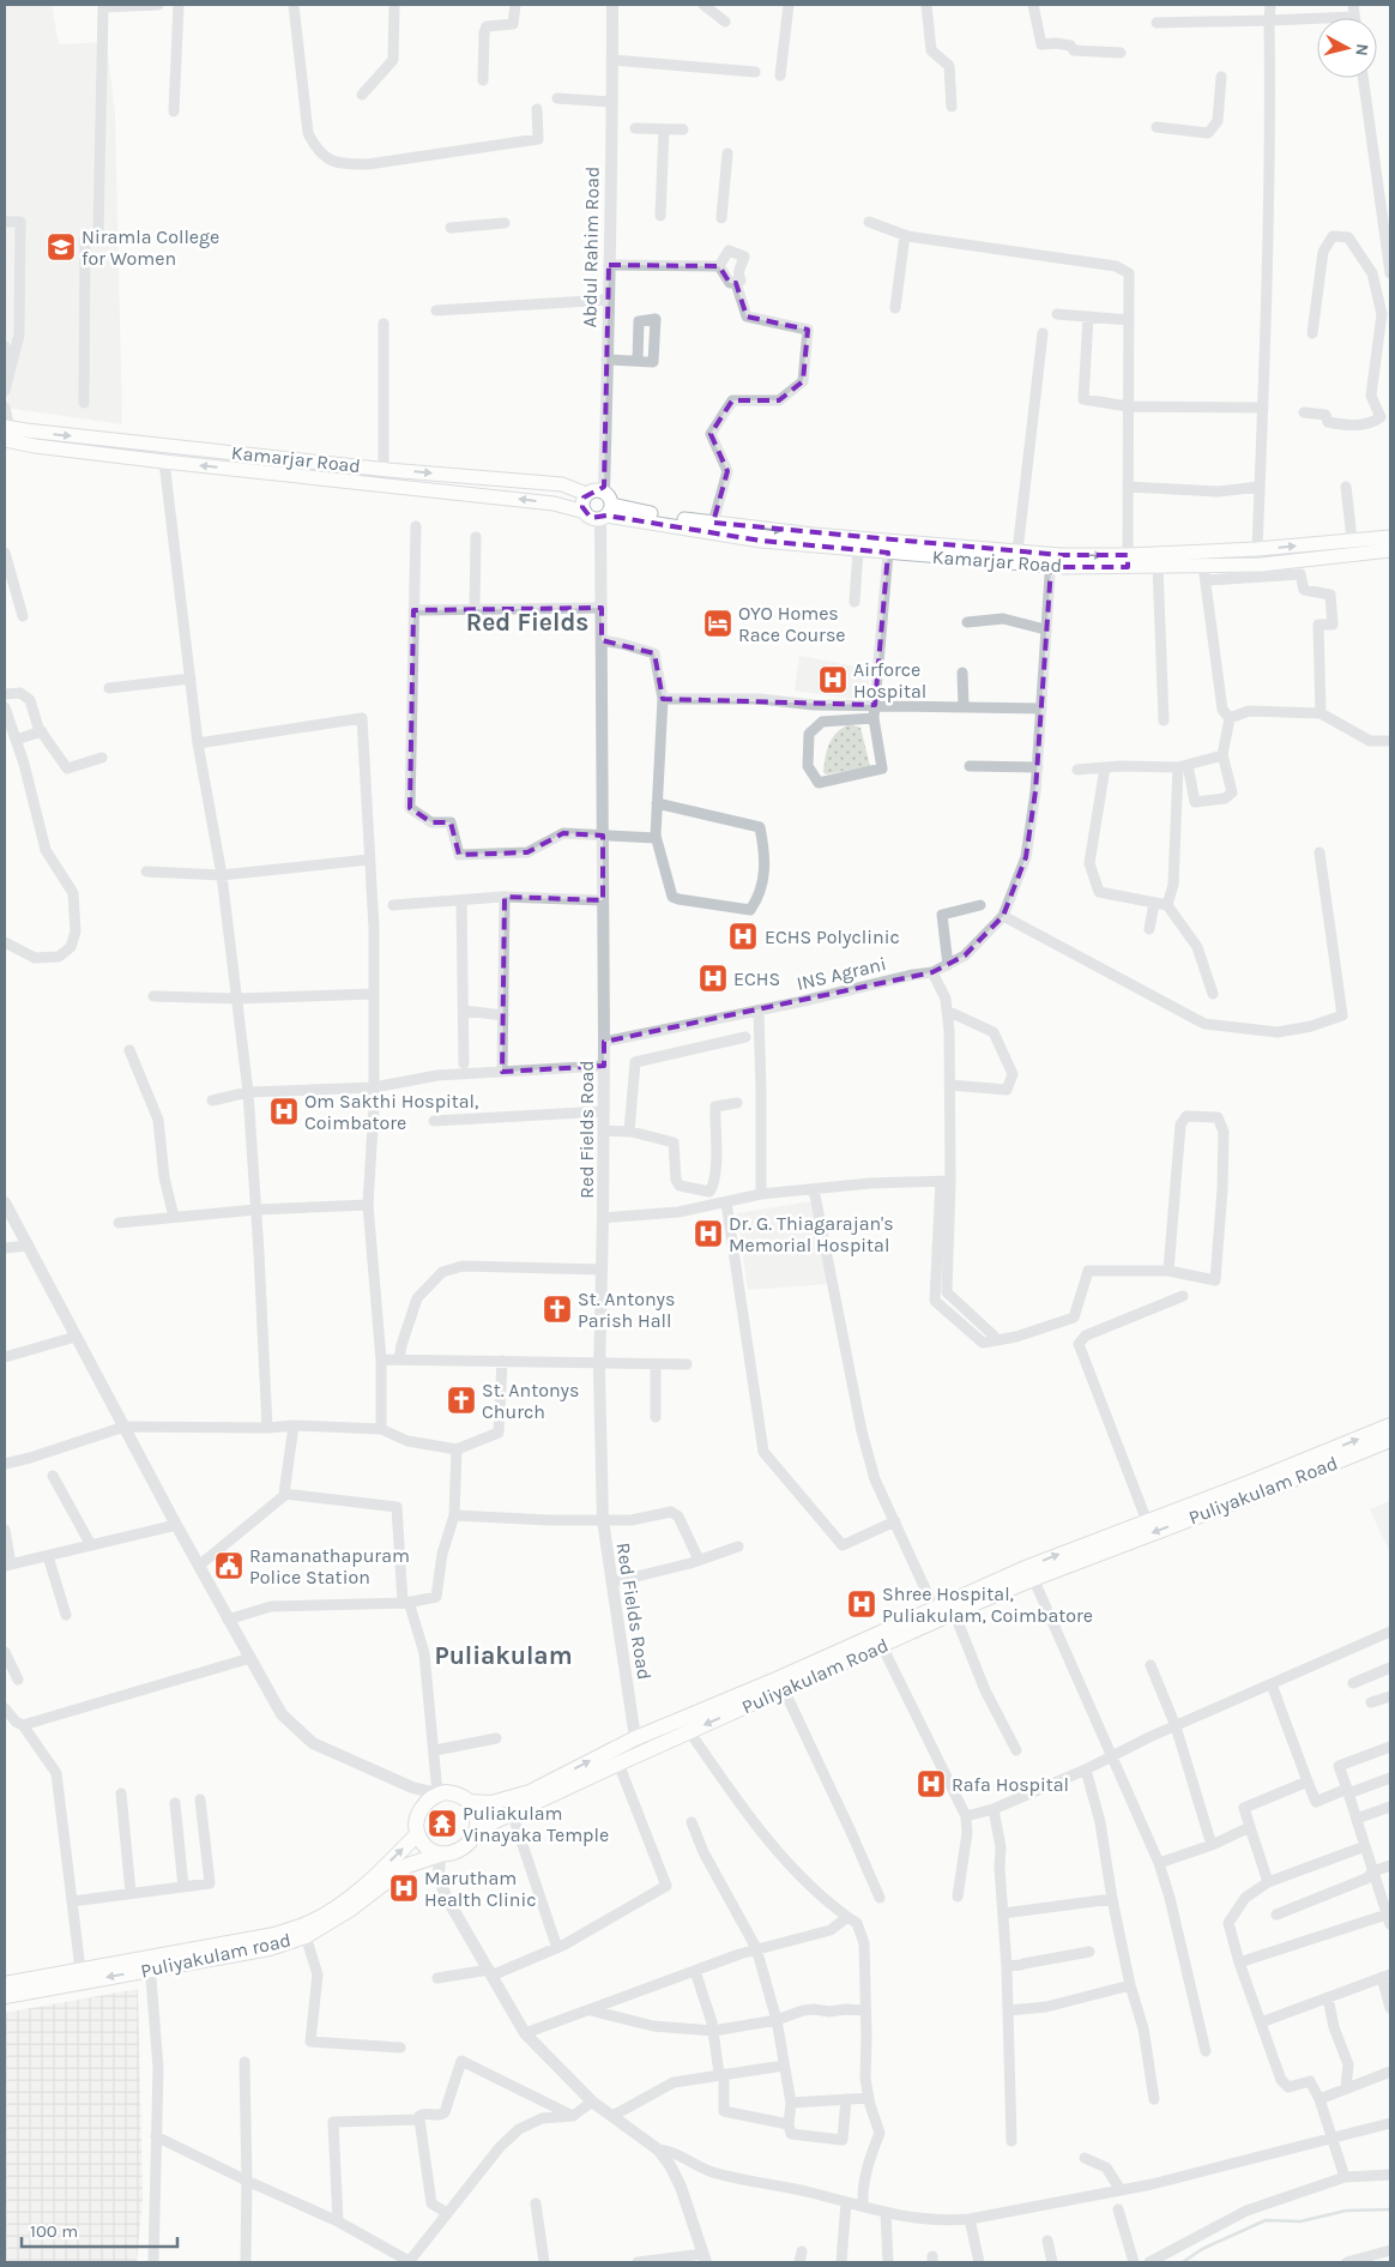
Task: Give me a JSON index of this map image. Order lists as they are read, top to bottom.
{
  "streets": {
    "main road": ["Kamarjar Road", "Puliyakulam Road", "Puliyakulam road"],
    "street": ["Abdul Rahim Road", "INS Agrani", "Red Fields Road"]
  },
  "crossings": [
    ["Abdul Rahim Road", "Kamarjar Road"],
    ["Abdul Rahim Road", "Red Fields Road"],
    ["Kamarjar Road", "INS Agrani"],
    ["Kamarjar Road", "Red Fields Road"],
    ["INS Agrani", "Red Fields Road"],
    ["Red Fields Road", "Puliyakulam Road"],
    ["Puliyakulam Road", "Puliyakulam road"]
  ],
  "districts": ["Red Fields", "Puliakulam"],
  "places": {
    "school or university": ["Niramla College for Women"],
    "hotel": ["OYO Homes Race Course"],
    "hospital": [
      "Airforce Hospital",
      "ECHS Polyclinic",
      "ECHS",
      "Om Sakthi Hospital, Coimbatore",
      "Dr. G. Thiagarajan's Memorial Hospital",
      "Shree Hospital, Puliakulam, Coimbatore",
      "Rafa Hospital",
      "Marutham Health Clinic"
    ],
    "church": ["St. Antonys Parish Hall", "St. Antonys Church"],
    "public building": ["Ramanathapuram Police Station"],
    "temple": ["Puliakulam Vinayaka Temple"]
  },
  "scale_bar": "100 m",
  "north": "right"
}
